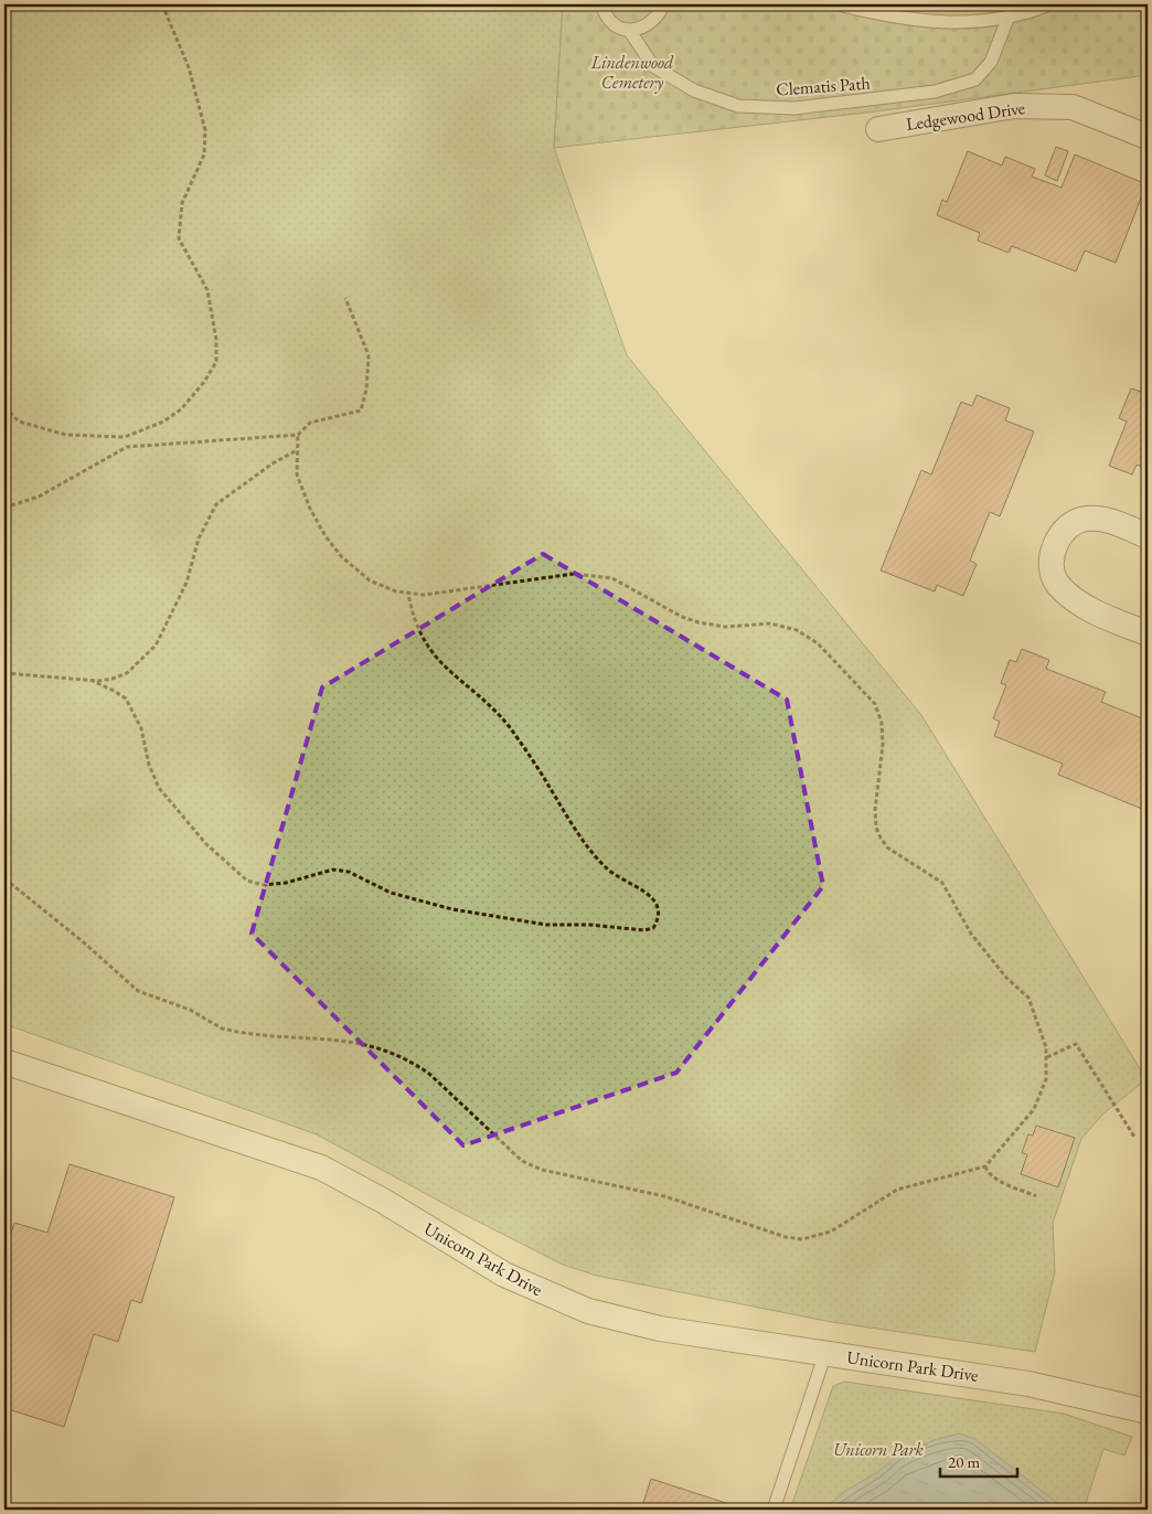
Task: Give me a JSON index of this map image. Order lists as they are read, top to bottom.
{
  "streets": {
    "street": ["Ledgewood Drive", "Unicorn Park Drive"],
    "lane": ["Clematis Path"]
  },
  "parks": ["Lindenwood Cemetery", "Unicorn Park"],
  "scale_bar": "20 m"
}
